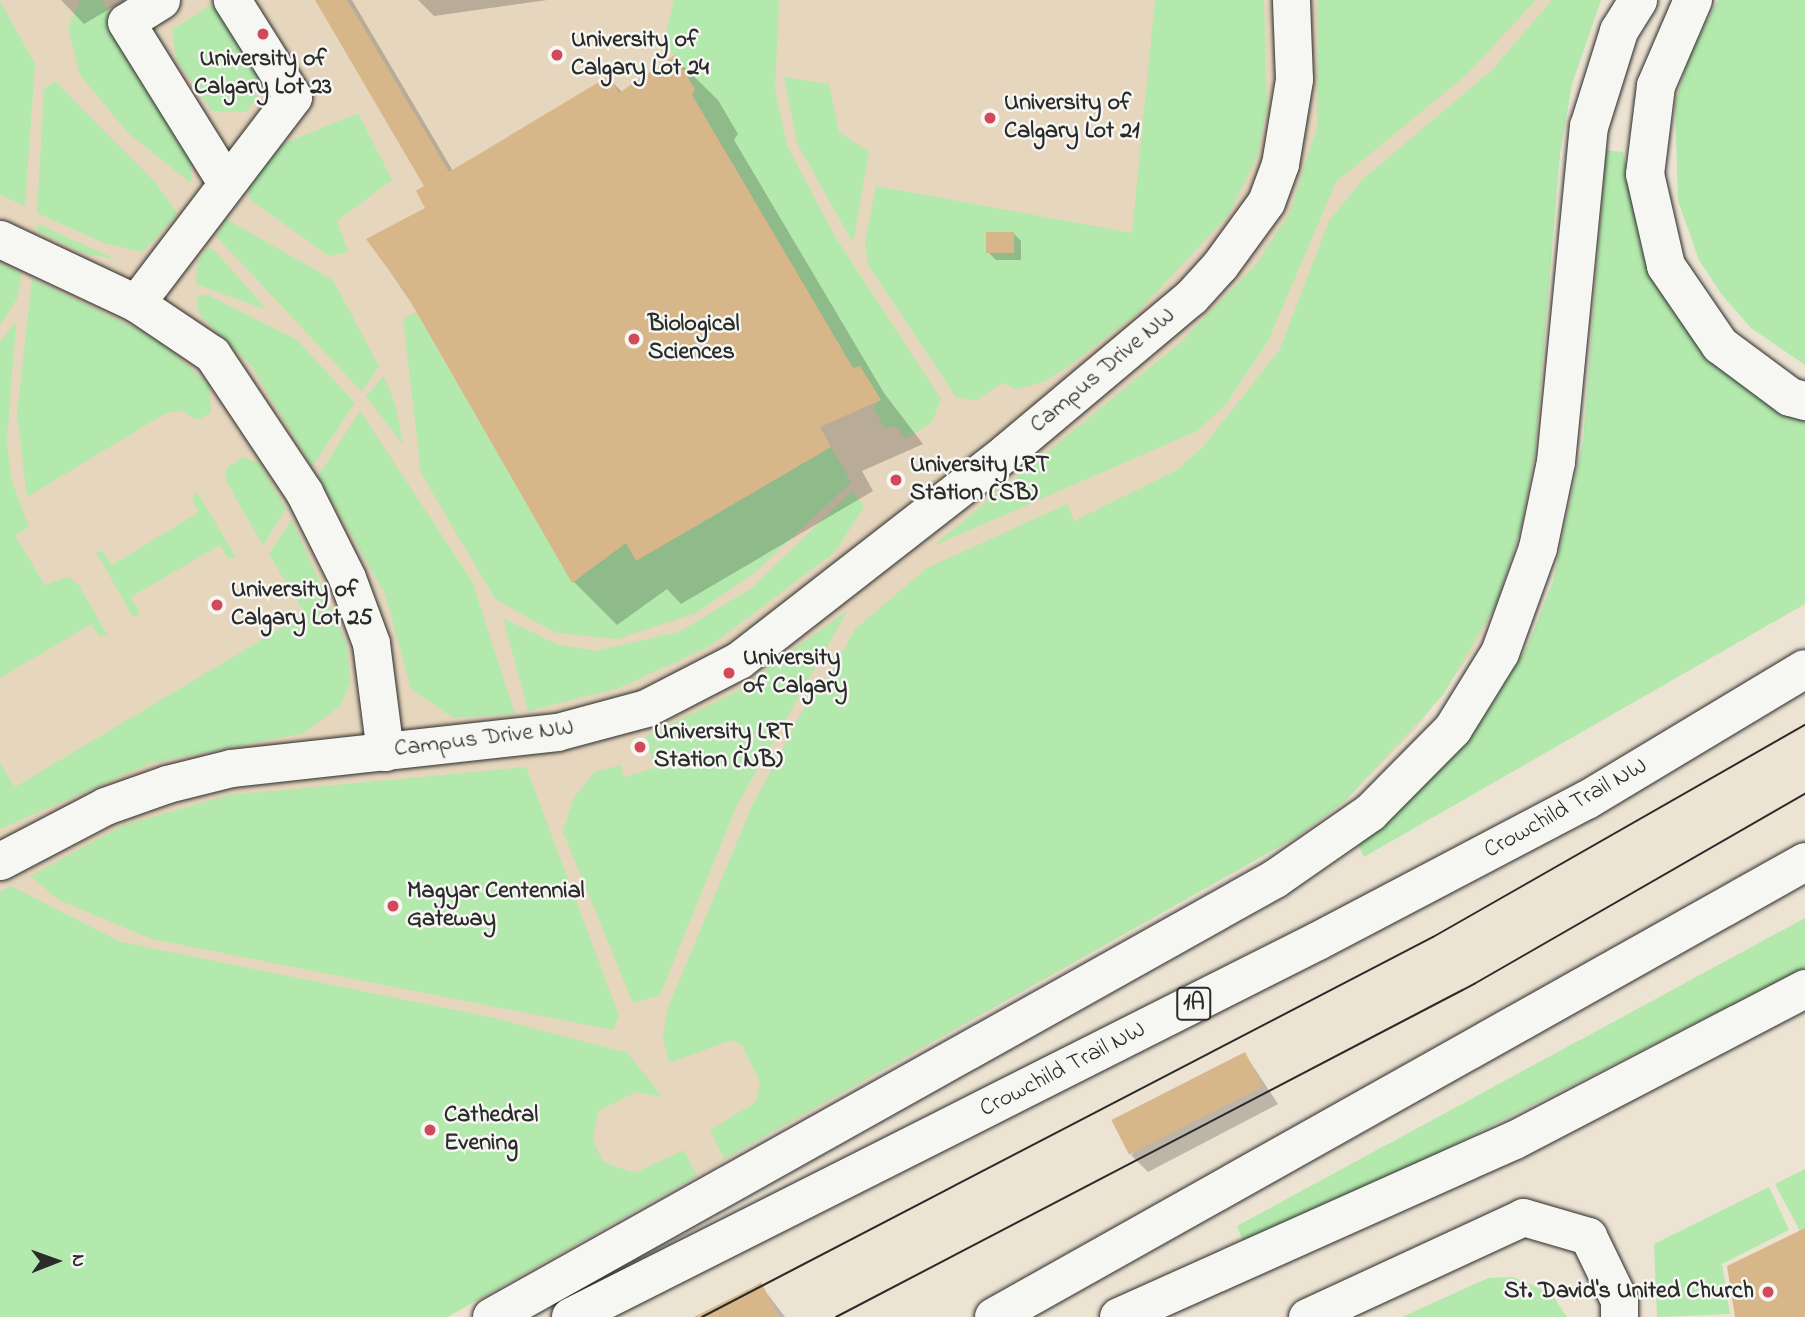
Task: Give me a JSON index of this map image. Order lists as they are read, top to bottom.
{
  "streets": {
    "highway": ["Crowchild Trail NW", "1A"],
    "street": ["Campus Drive NW"]
  },
  "places": [
    "University of Calgary Lot 23",
    "University of Calgary Lot 24",
    "University of Calgary Lot 21",
    "Biological Sciences",
    "University LRT Station (SB)",
    "University of Calgary Lot 25",
    "University of Calgary",
    "University LRT Station (NB)",
    "Magyar Centennial Gateway",
    "Cathedral Evening",
    "St. David's United Church"
  ],
  "north": "right"
}
